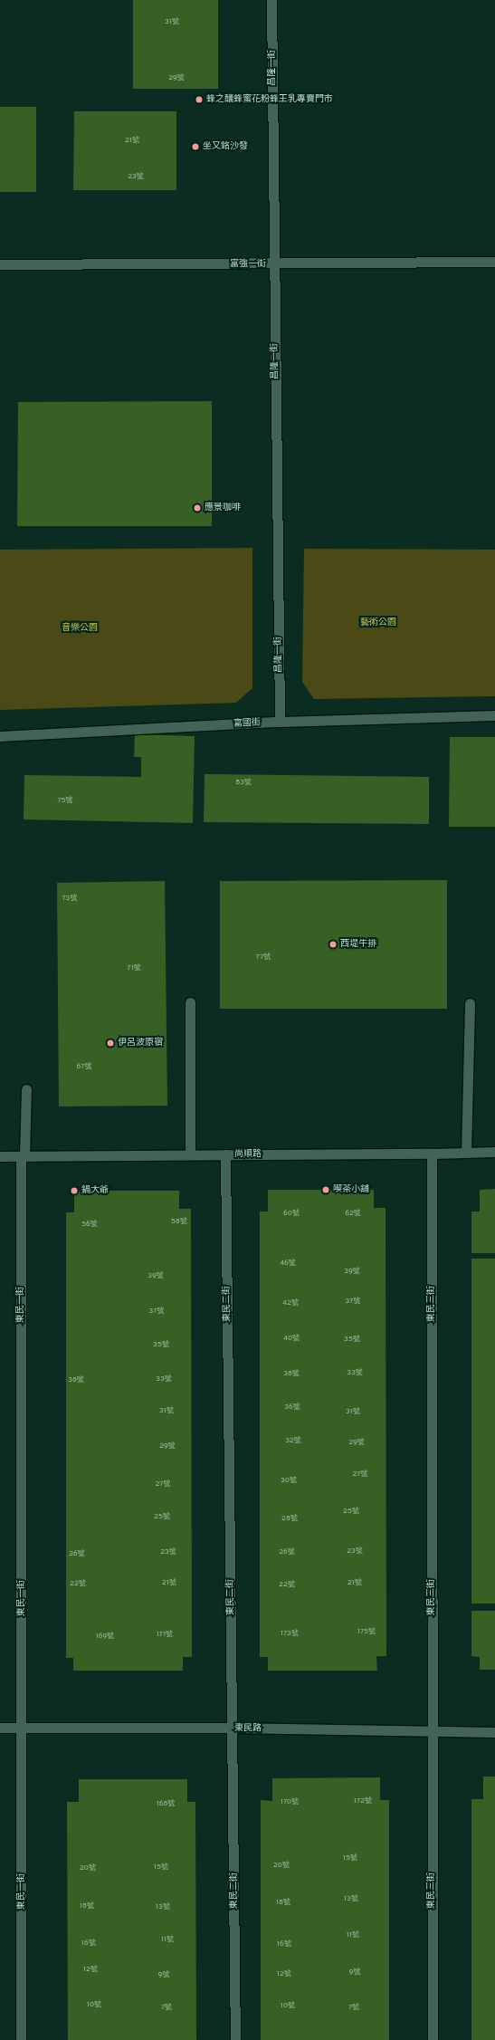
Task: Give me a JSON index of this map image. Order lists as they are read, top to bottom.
{
  "streets": {
    "street": [
      "昌隆一街",
      "富強一街",
      "富國街",
      "尚順路",
      "東民二街",
      "東民三街",
      "東民一街",
      "東民路"
    ]
  },
  "crossings": [
    ["昌隆一街", "富強一街"],
    ["昌隆一街", "富國街"],
    ["尚順路", "東民二街"],
    ["尚順路", "東民三街"],
    ["尚順路", "東民一街"],
    ["東民二街", "東民路"],
    ["東民三街", "東民路"],
    ["東民一街", "東民路"]
  ],
  "parks": ["藝術公園", "音樂公園"],
  "places": [
    "蜂之釀蜂蜜花粉蜂王乳專賣門市",
    "坐又銘沙發",
    "應景咖啡",
    "西堤牛排",
    "伊呂波原宿",
    "喫茶小舖",
    "鍋大爺"
  ],
  "house_numbers": [
    "31號",
    "29號",
    "21號",
    "23號",
    "83號",
    "75號",
    "73號",
    "77號",
    "71號",
    "67號",
    "60號",
    "62號",
    "58號",
    "56號",
    "46號",
    "39號",
    "39號",
    "37號",
    "42號",
    "37號",
    "40號",
    "35號",
    "35號",
    "33號",
    "38號",
    "33號",
    "38號",
    "36號",
    "31號",
    "31號",
    "32號",
    "29號",
    "29號",
    "27號",
    "30號",
    "27號",
    "25號",
    "25號",
    "28號",
    "23號",
    "23號",
    "26號",
    "26號",
    "21號",
    "21號",
    "22號",
    "22號",
    "175號",
    "173號",
    "171號",
    "169號",
    "172號",
    "170號",
    "168號",
    "15號",
    "20號",
    "15號",
    "20號",
    "13號",
    "18號",
    "18號",
    "13號",
    "11號",
    "11號",
    "16號",
    "16號",
    "12號",
    "9號",
    "12號",
    "9號",
    "10號",
    "10號",
    "7號",
    "7號"
  ]
}
